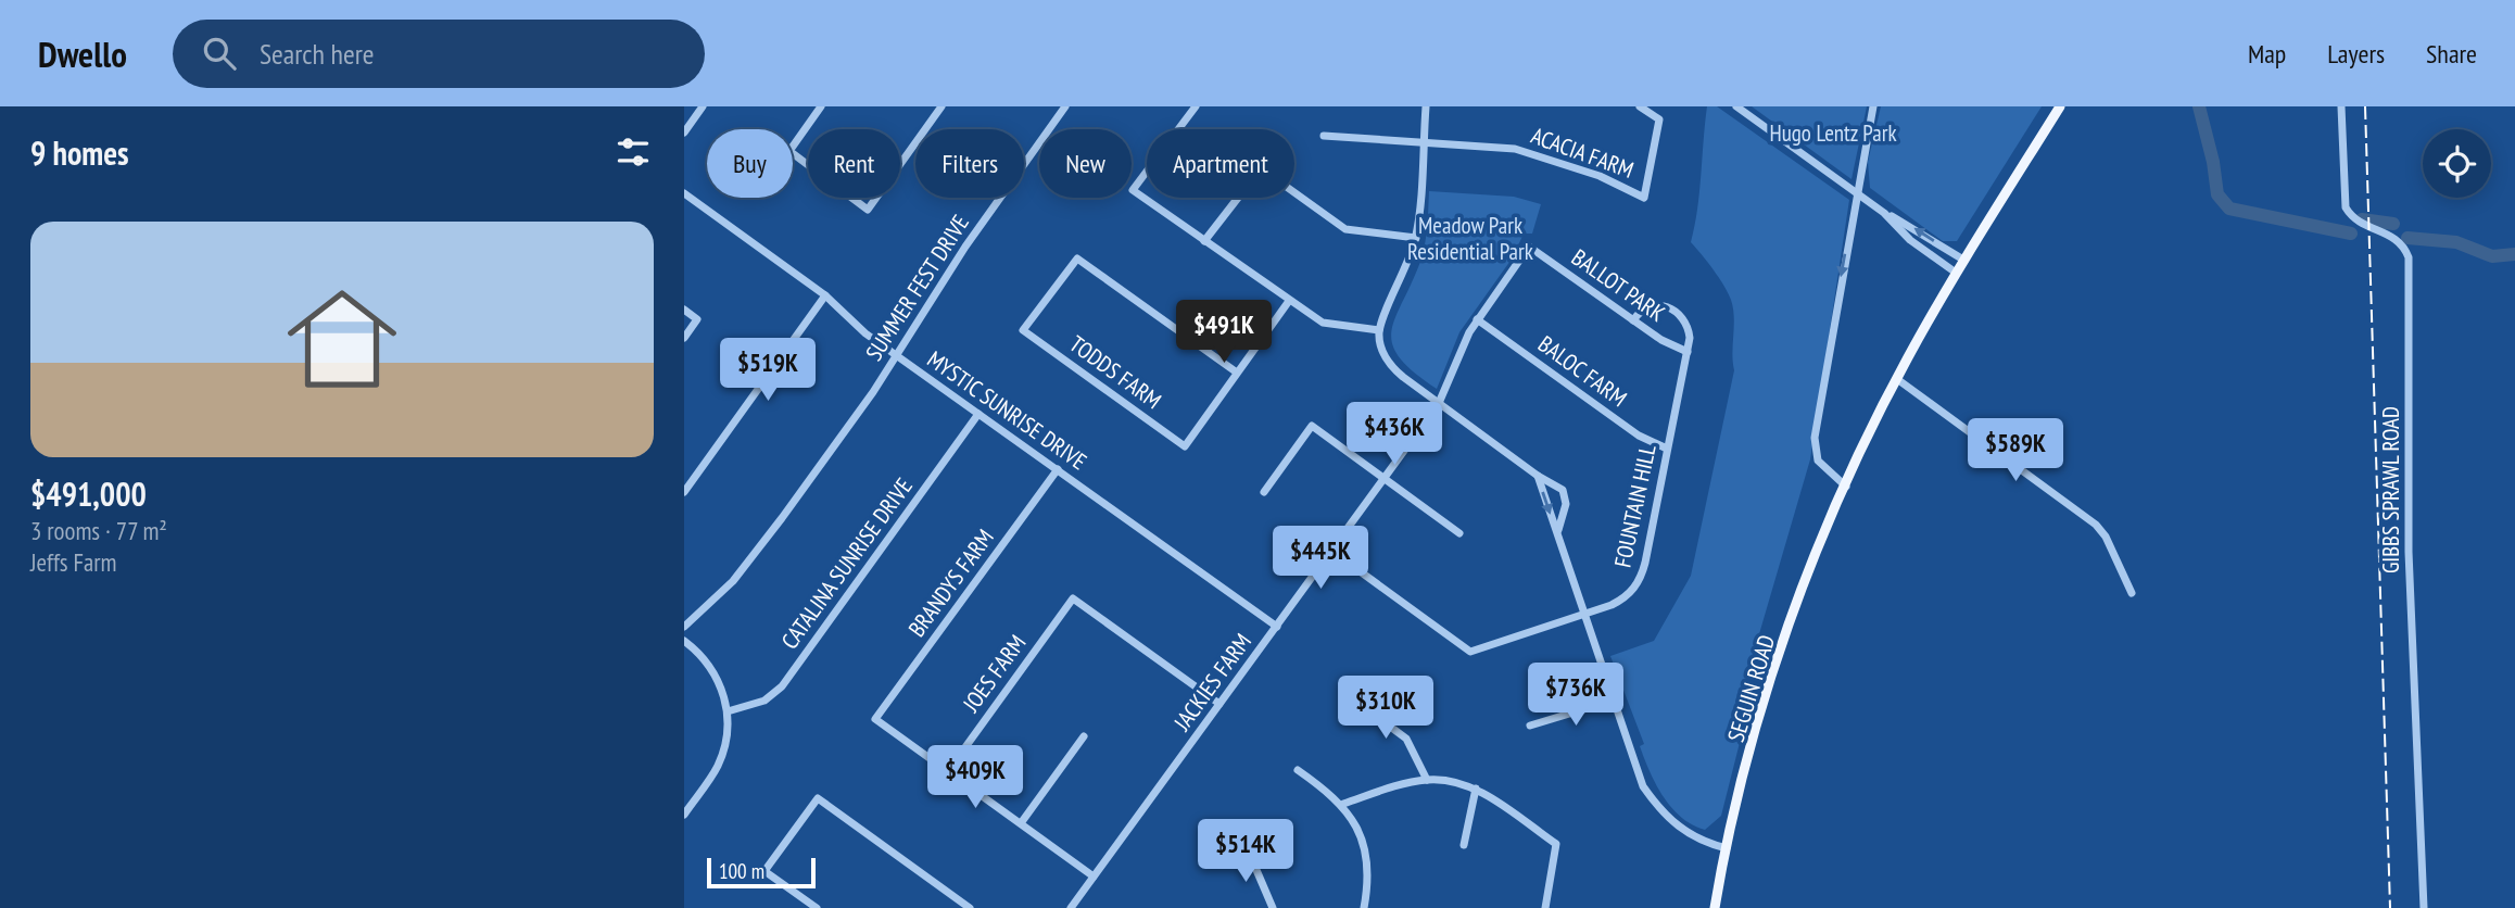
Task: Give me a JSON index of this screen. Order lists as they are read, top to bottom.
{
  "streets": {
    "main road": ["SEGUIN ROAD"],
    "street": [
      "ACACIA FARM",
      "BALLOT PARK",
      "SUMMER FEST DRIVE",
      "BALOC FARM",
      "TODDS FARM",
      "MYSTIC SUNRISE DRIVE",
      "GIBBS SPRAWL ROAD",
      "FOUNTAIN HILL",
      "CATALINA SUNRISE DRIVE",
      "BRANDYS FARM",
      "JOES FARM",
      "JACKIES FARM"
    ]
  },
  "crossings": [
    ["BALLOT PARK", "FOUNTAIN HILL"],
    ["BALLOT PARK", "JACKIES FARM"],
    ["SUMMER FEST DRIVE", "MYSTIC SUNRISE DRIVE"],
    ["BALOC FARM", "FOUNTAIN HILL"],
    ["BALOC FARM", "JACKIES FARM"],
    ["MYSTIC SUNRISE DRIVE", "CATALINA SUNRISE DRIVE"],
    ["MYSTIC SUNRISE DRIVE", "BRANDYS FARM"],
    ["MYSTIC SUNRISE DRIVE", "JACKIES FARM"],
    ["FOUNTAIN HILL", "JACKIES FARM"],
    ["BRANDYS FARM", "JOES FARM"],
    ["JOES FARM", "JACKIES FARM"]
  ],
  "parks": ["Hugo Lentz Park", "Meadow Park Residential Park"],
  "scale_bar": "100 m",
  "page": {
    "header": "Dwello",
    "search": "Search here",
    "nav": ["Map", "Layers", "Share"],
    "heading": "9 homes",
    "chip": [
      "Buy",
      "Rent",
      "Filters",
      "New",
      "Apartment"
    ],
    "list": [
      {
        "name": "$491,000",
        "note": "3 rooms · 77 m² · Jeffs Farm"
      }
    ],
    "price": [
      "$491K",
      "$519K",
      "$436K",
      "$589K",
      "$445K",
      "$736K",
      "$310K",
      "$409K",
      "$514K"
    ],
    "scale": "100 m"
  }
}
